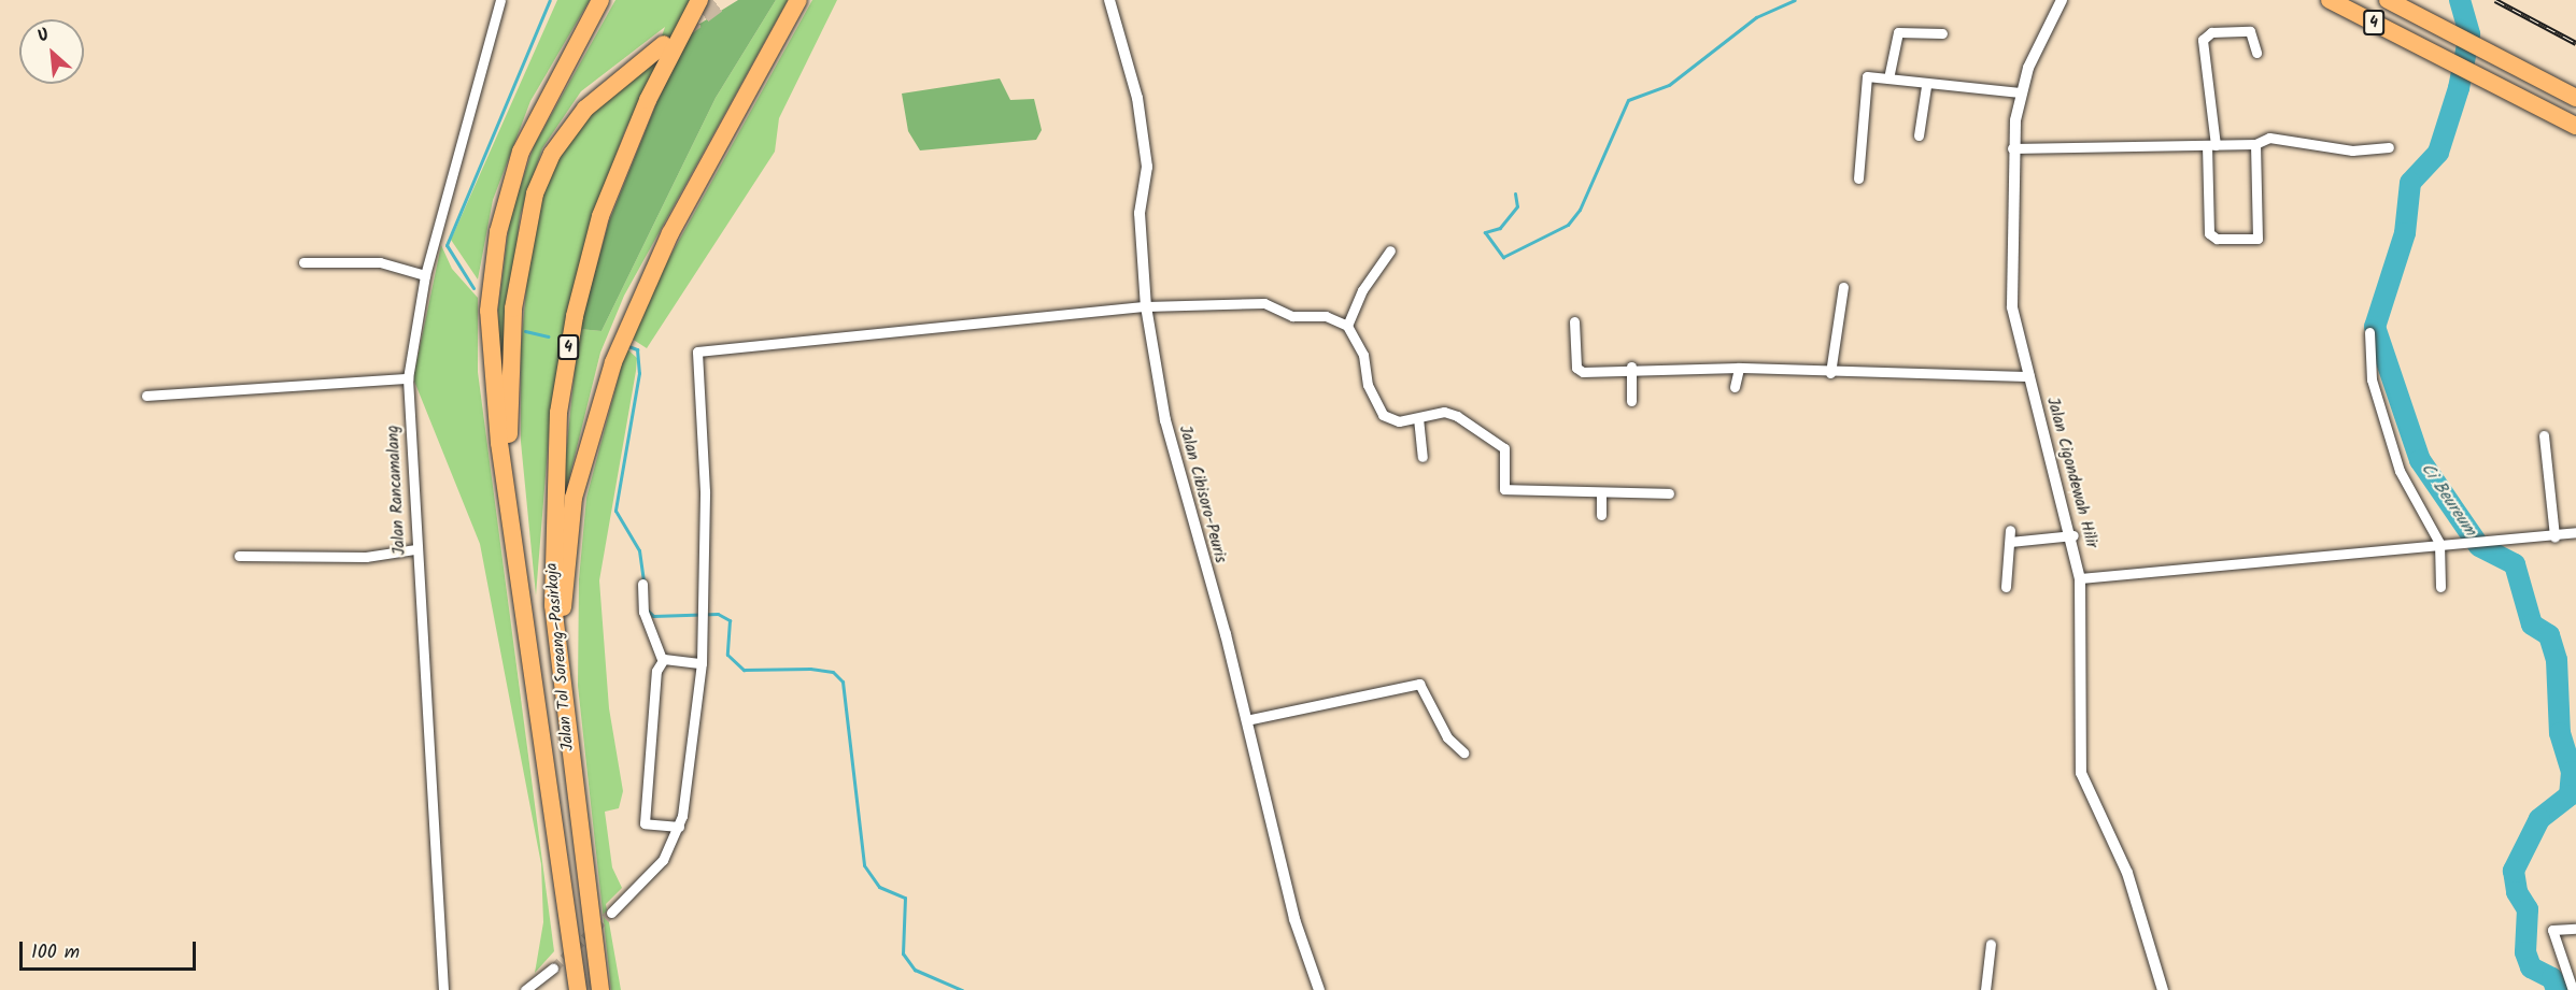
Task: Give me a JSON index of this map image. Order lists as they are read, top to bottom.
{
  "streets": {
    "highway": ["4", "Jalan Tol Soreang–Pasirkoja"],
    "street": ["Jalan Cigondewah Hilir", "Jalan Rancamalang", "Jalan Cibisoro-Peuris"]
  },
  "water": ["Ci Beureum"],
  "scale_bar": "100 m",
  "north": "top left"
}
